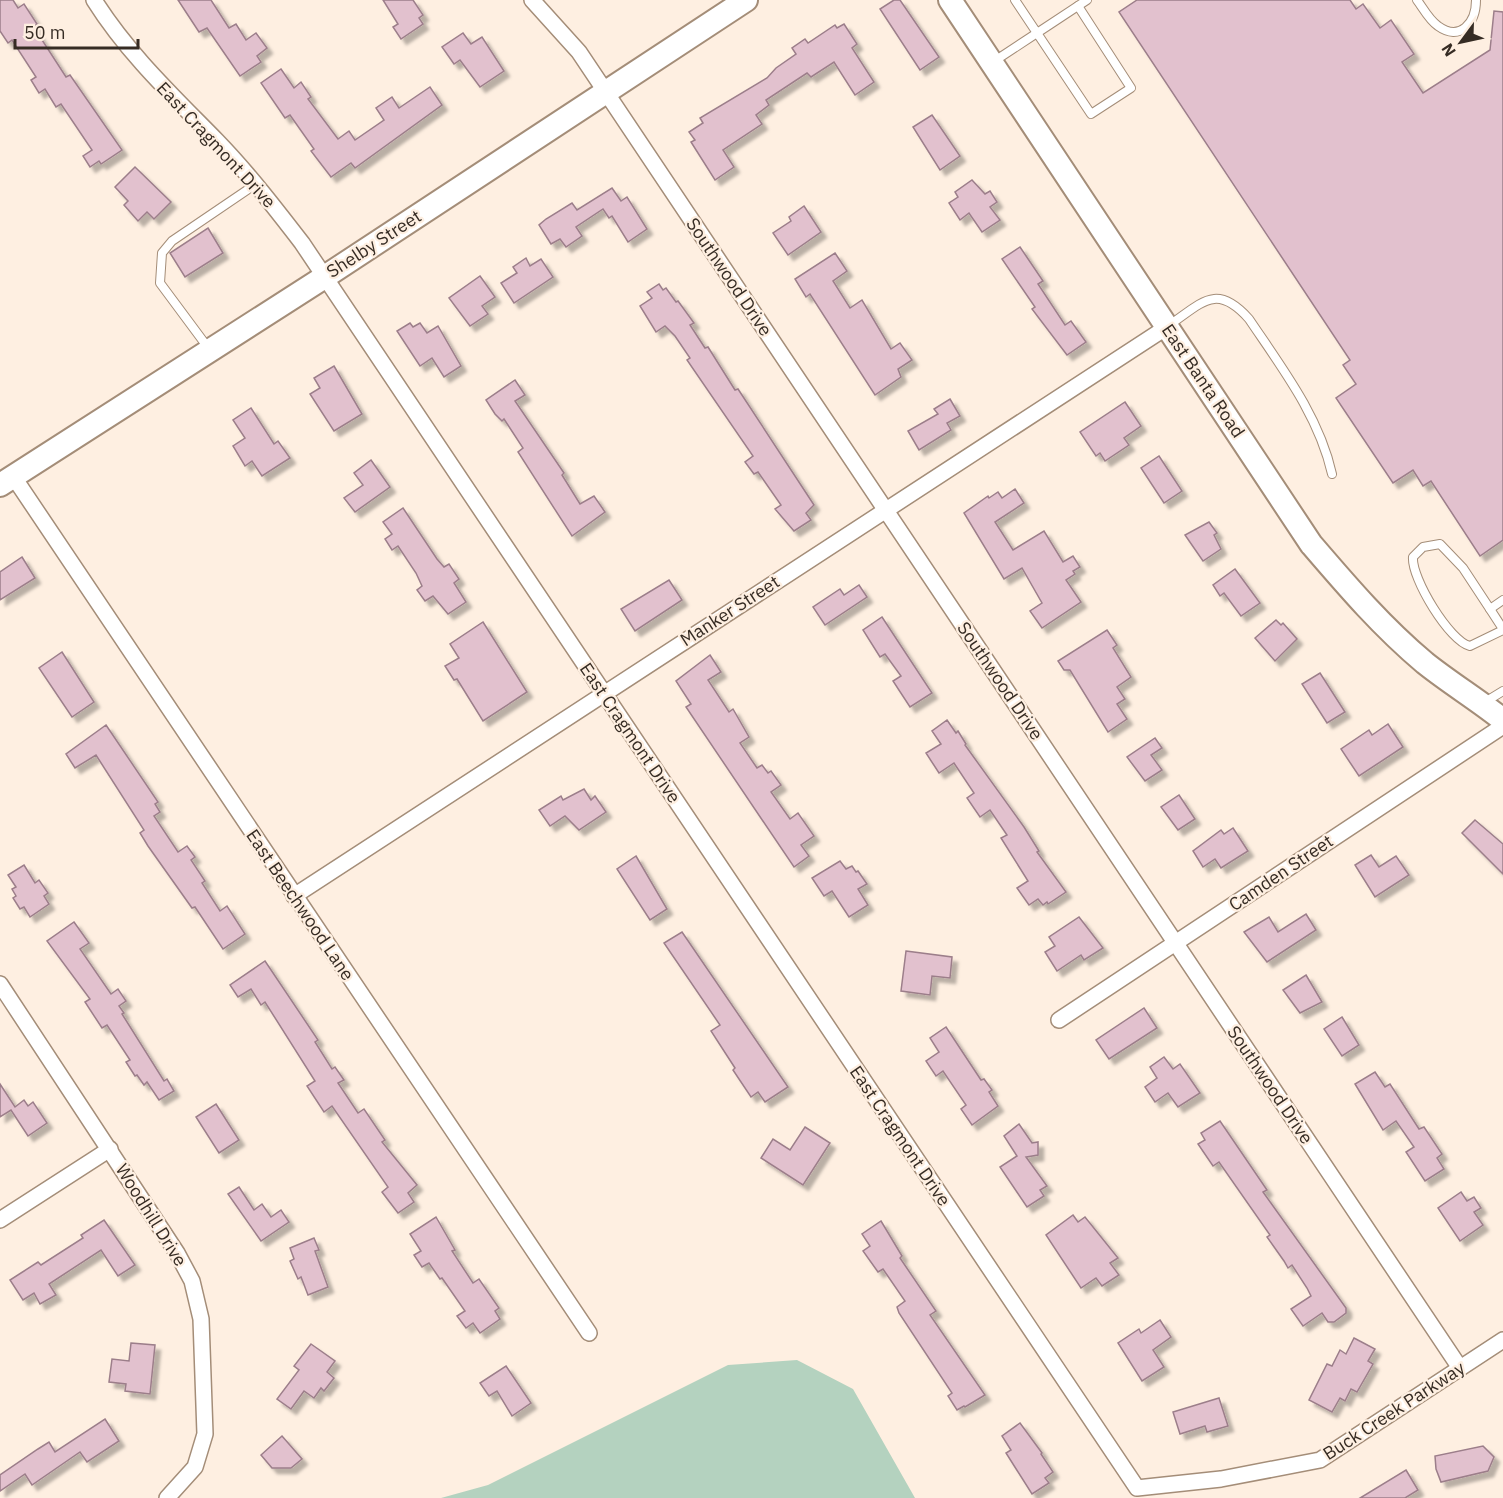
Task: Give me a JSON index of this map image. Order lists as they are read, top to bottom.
{
  "streets": {
    "street": [
      "East Cragmont Drive",
      "Shelby Street",
      "Southwood Drive",
      "East Banta Road",
      "Manker Street",
      "Camden Street",
      "East Beechwood Lane",
      "Woodhill Drive",
      "Buck Creek Parkway"
    ]
  },
  "crossings": [
    ["East Cragmont Drive", "Shelby Street"],
    ["East Cragmont Drive", "Manker Street"],
    ["East Cragmont Drive", "Buck Creek Parkway"],
    ["Shelby Street", "Southwood Drive"],
    ["Shelby Street", "East Beechwood Lane"],
    ["Southwood Drive", "Manker Street"],
    ["Southwood Drive", "Camden Street"],
    ["Southwood Drive", "Buck Creek Parkway"],
    ["East Banta Road", "Manker Street"],
    ["Manker Street", "East Beechwood Lane"]
  ],
  "scale_bar": "50 m",
  "north": "bottom left"
}
